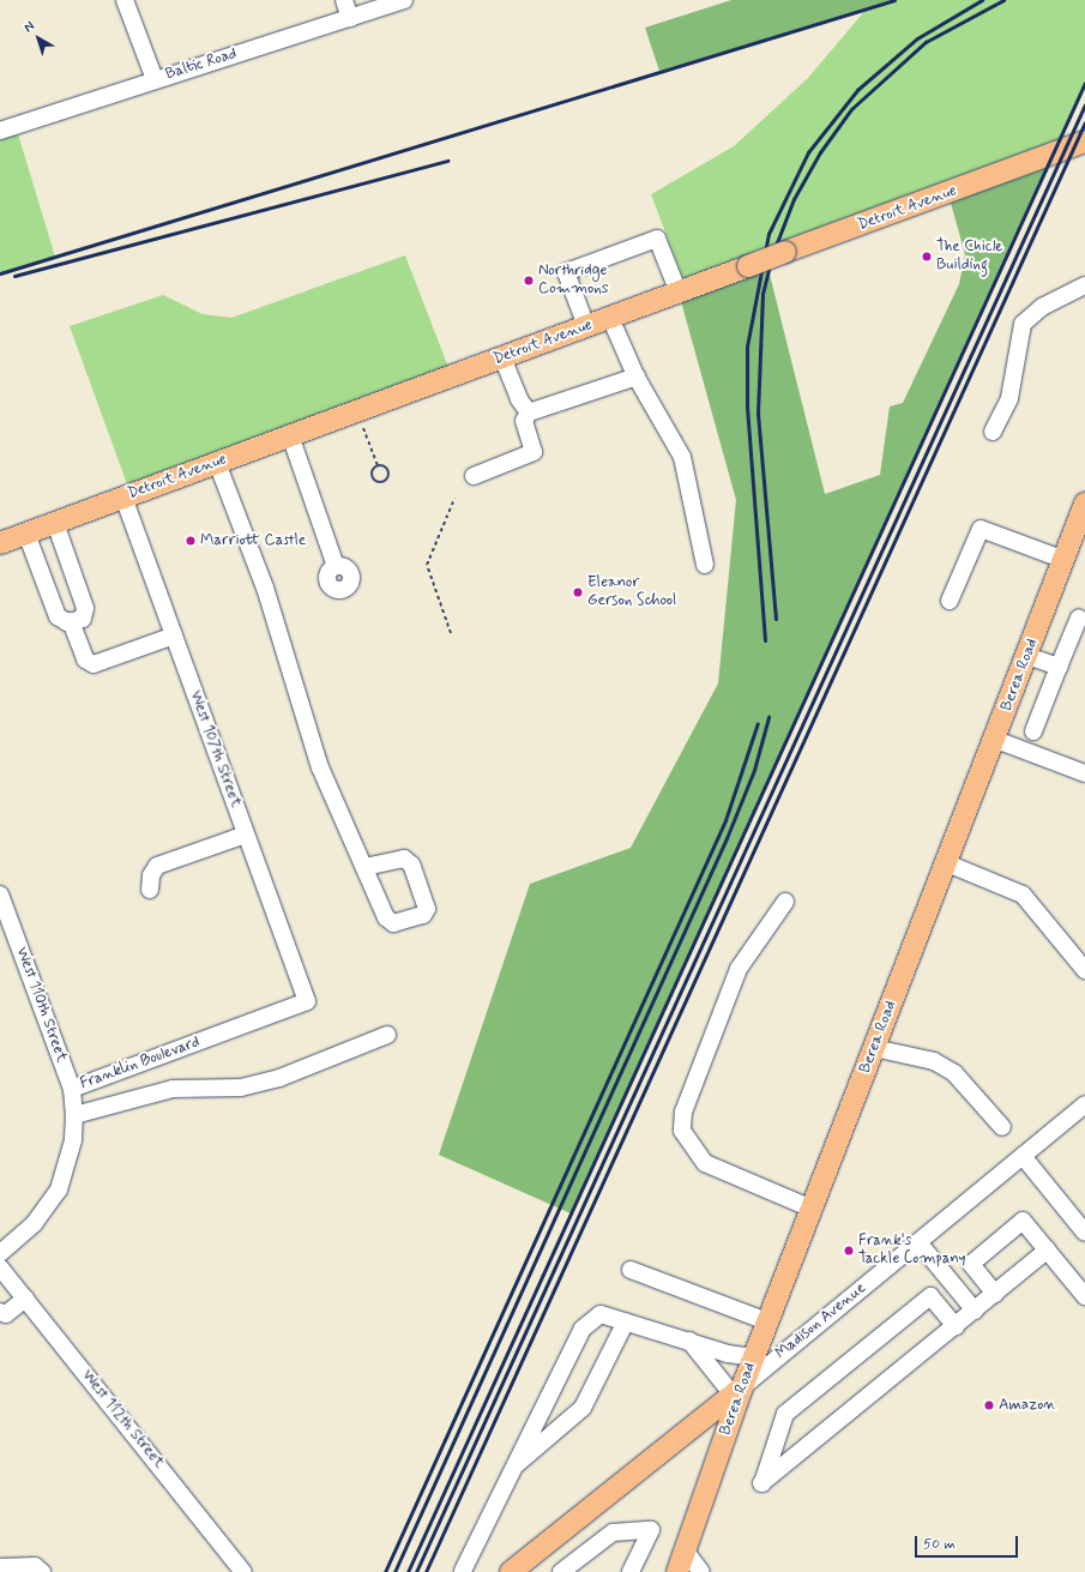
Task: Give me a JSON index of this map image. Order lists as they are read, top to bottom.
{
  "streets": {
    "main road": ["Detroit Avenue", "Berea Road", "Madison Avenue"],
    "street": [
      "Baltic Road",
      "West 107th Street",
      "West 110th Street",
      "Franklin Boulevard",
      "West 112th Street"
    ]
  },
  "crossings": [
    ["Detroit Avenue", "West 107th Street"],
    ["Berea Road", "Madison Avenue"],
    ["West 107th Street", "Franklin Boulevard"],
    ["West 110th Street", "Franklin Boulevard"]
  ],
  "places": [
    "The Chicle Building",
    "Northridge Commons",
    "Marriott Castle",
    "Eleanor Gerson School",
    "Frank's Tackle Company",
    "Amazon"
  ],
  "scale_bar": "50 m",
  "north": "top left"
}
